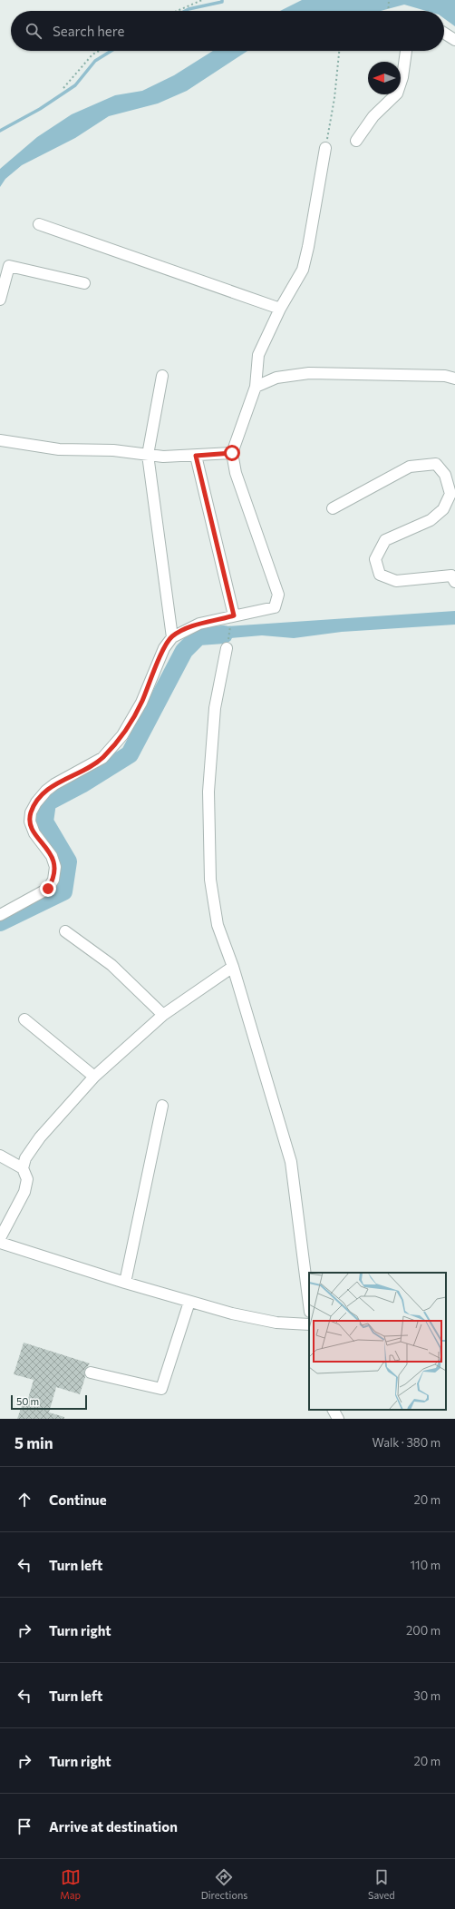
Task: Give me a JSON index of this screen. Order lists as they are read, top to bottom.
{
  "scale_bar": "50 m",
  "north": "left",
  "page": {
    "search": "Search here",
    "scale": "50 m",
    "heading": ["5 min", "Walk · 380 m"],
    "list": [
      ["Continue", "20 m"],
      ["Turn left", "110 m"],
      ["Turn right", "200 m"],
      ["Turn left", "30 m"],
      ["Turn right", "20 m"],
      "Arrive at destination"
    ],
    "nav": ["Map", "Directions", "Saved"]
  }
}
